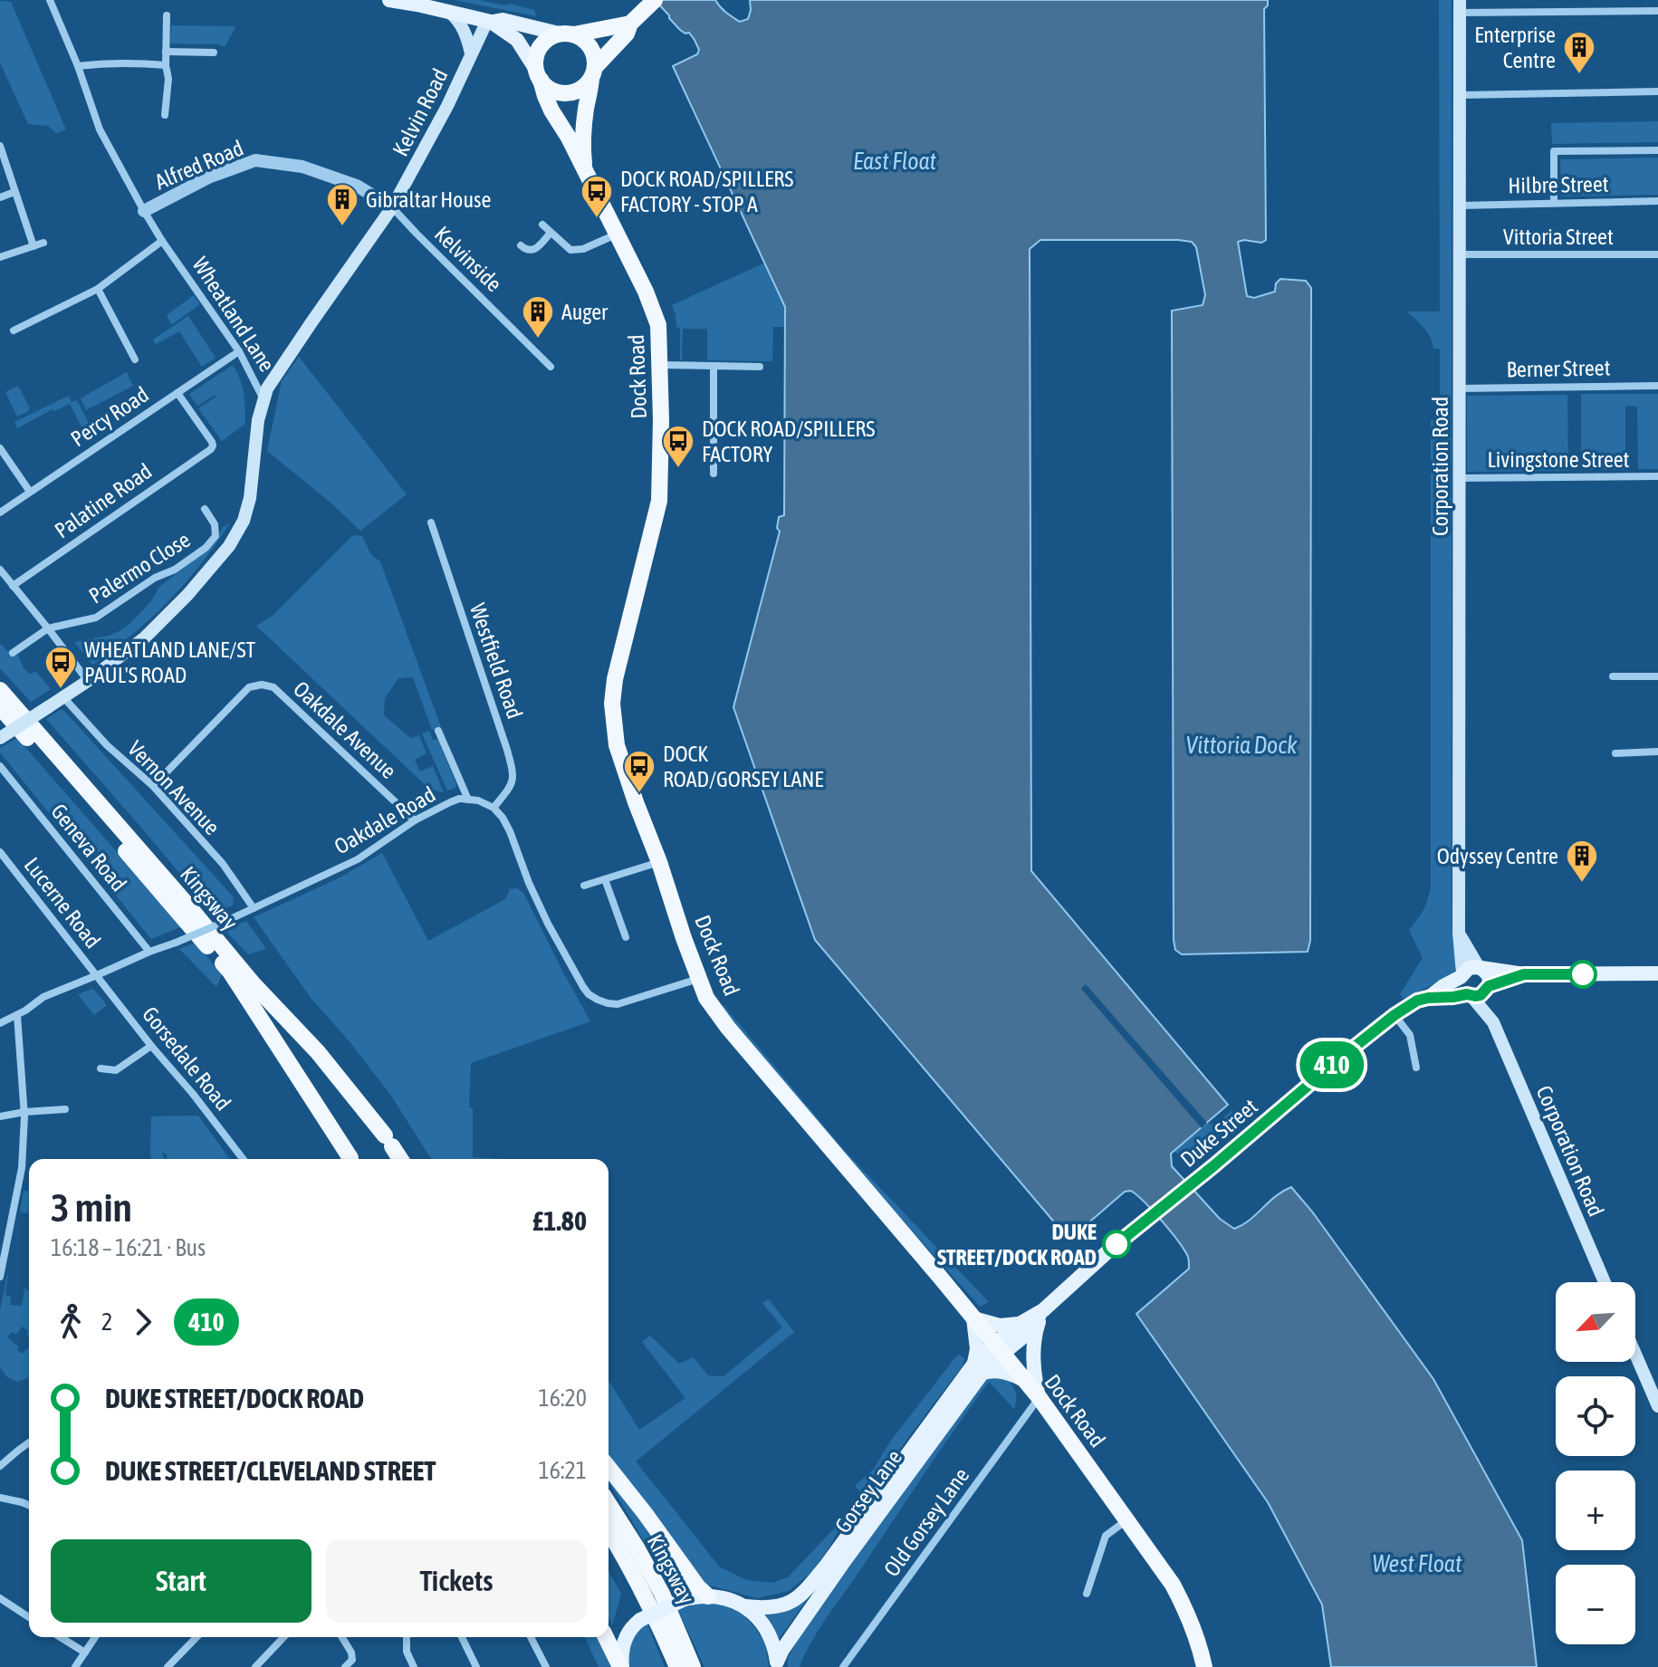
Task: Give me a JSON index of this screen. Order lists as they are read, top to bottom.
{
  "streets": {
    "highway": ["Dock Road", "Kingsway"],
    "main road": [
      "Kelvin Road",
      "Wheatland Lane",
      "Corporation Road",
      "Duke Street",
      "Gorsey Lane"
    ],
    "street": [
      "Alfred Road",
      "Hilbre Street",
      "Vittoria Street",
      "Kelvinside",
      "Berner Street",
      "Percy Road",
      "Livingstone Street",
      "Palatine Road",
      "Palermo Close",
      "Westfield Road",
      "Oakdale Avenue",
      "Vernon Avenue",
      "Oakdale Road",
      "Geneva Road",
      "Lucerne Road",
      "Gorsedale Road",
      "Old Gorsey Lane"
    ]
  },
  "crossings": [
    ["Kelvin Road", "Alfred Road"],
    ["Kelvin Road", "Kelvinside"],
    ["Kelvin Road", "Wheatland Lane"],
    ["Alfred Road", "Kelvinside"],
    ["Alfred Road", "Wheatland Lane"],
    ["Hilbre Street", "Corporation Road"],
    ["Vittoria Street", "Corporation Road"],
    ["Wheatland Lane", "Percy Road"],
    ["Wheatland Lane", "Vernon Avenue"],
    ["Berner Street", "Corporation Road"],
    ["Dock Road", "Duke Street"],
    ["Dock Road", "Gorsey Lane"],
    ["Dock Road", "Old Gorsey Lane"],
    ["Percy Road", "Palatine Road"],
    ["Livingstone Street", "Corporation Road"],
    ["Corporation Road", "Duke Street"],
    ["Westfield Road", "Oakdale Road"],
    ["Oakdale Avenue", "Vernon Avenue"],
    ["Oakdale Avenue", "Oakdale Road"],
    ["Vernon Avenue", "Oakdale Road"],
    ["Oakdale Road", "Geneva Road"],
    ["Oakdale Road", "Lucerne Road"],
    ["Oakdale Road", "Gorsedale Road"],
    ["Lucerne Road", "Gorsedale Road"],
    ["Duke Street", "Gorsey Lane"]
  ],
  "water": ["East Float", "Vittoria Dock", "West Float"],
  "places": {
    "building": [
      "Enterprise Centre",
      "Gibraltar House",
      "Auger",
      "Odyssey Centre"
    ],
    "bus stop": [
      "DOCK ROAD/SPILLERS FACTORY - STOP A",
      "DOCK ROAD/SPILLERS FACTORY",
      "WHEATLAND LANE/ST PAUL'S ROAD",
      "DOCK ROAD/GORSEY LANE"
    ],
    "other": ["DUKE STREET/DOCK ROAD"]
  },
  "lines": ["bus line 410"],
  "north": "bottom left",
  "page": {
    "on_map": "410",
    "heading": ["3 min", "16:18 – 16:21 · Bus", "£1.80"],
    "map_buttons": ["+", "−"],
    "legs": ["2", "410"],
    "list": [
      {
        "name": "DUKE STREET/DOCK ROAD",
        "value": "16:20"
      },
      {
        "name": "DUKE STREET/CLEVELAND STREET",
        "value": "16:21"
      }
    ],
    "buttons": ["Start", "Tickets"]
  }
}
